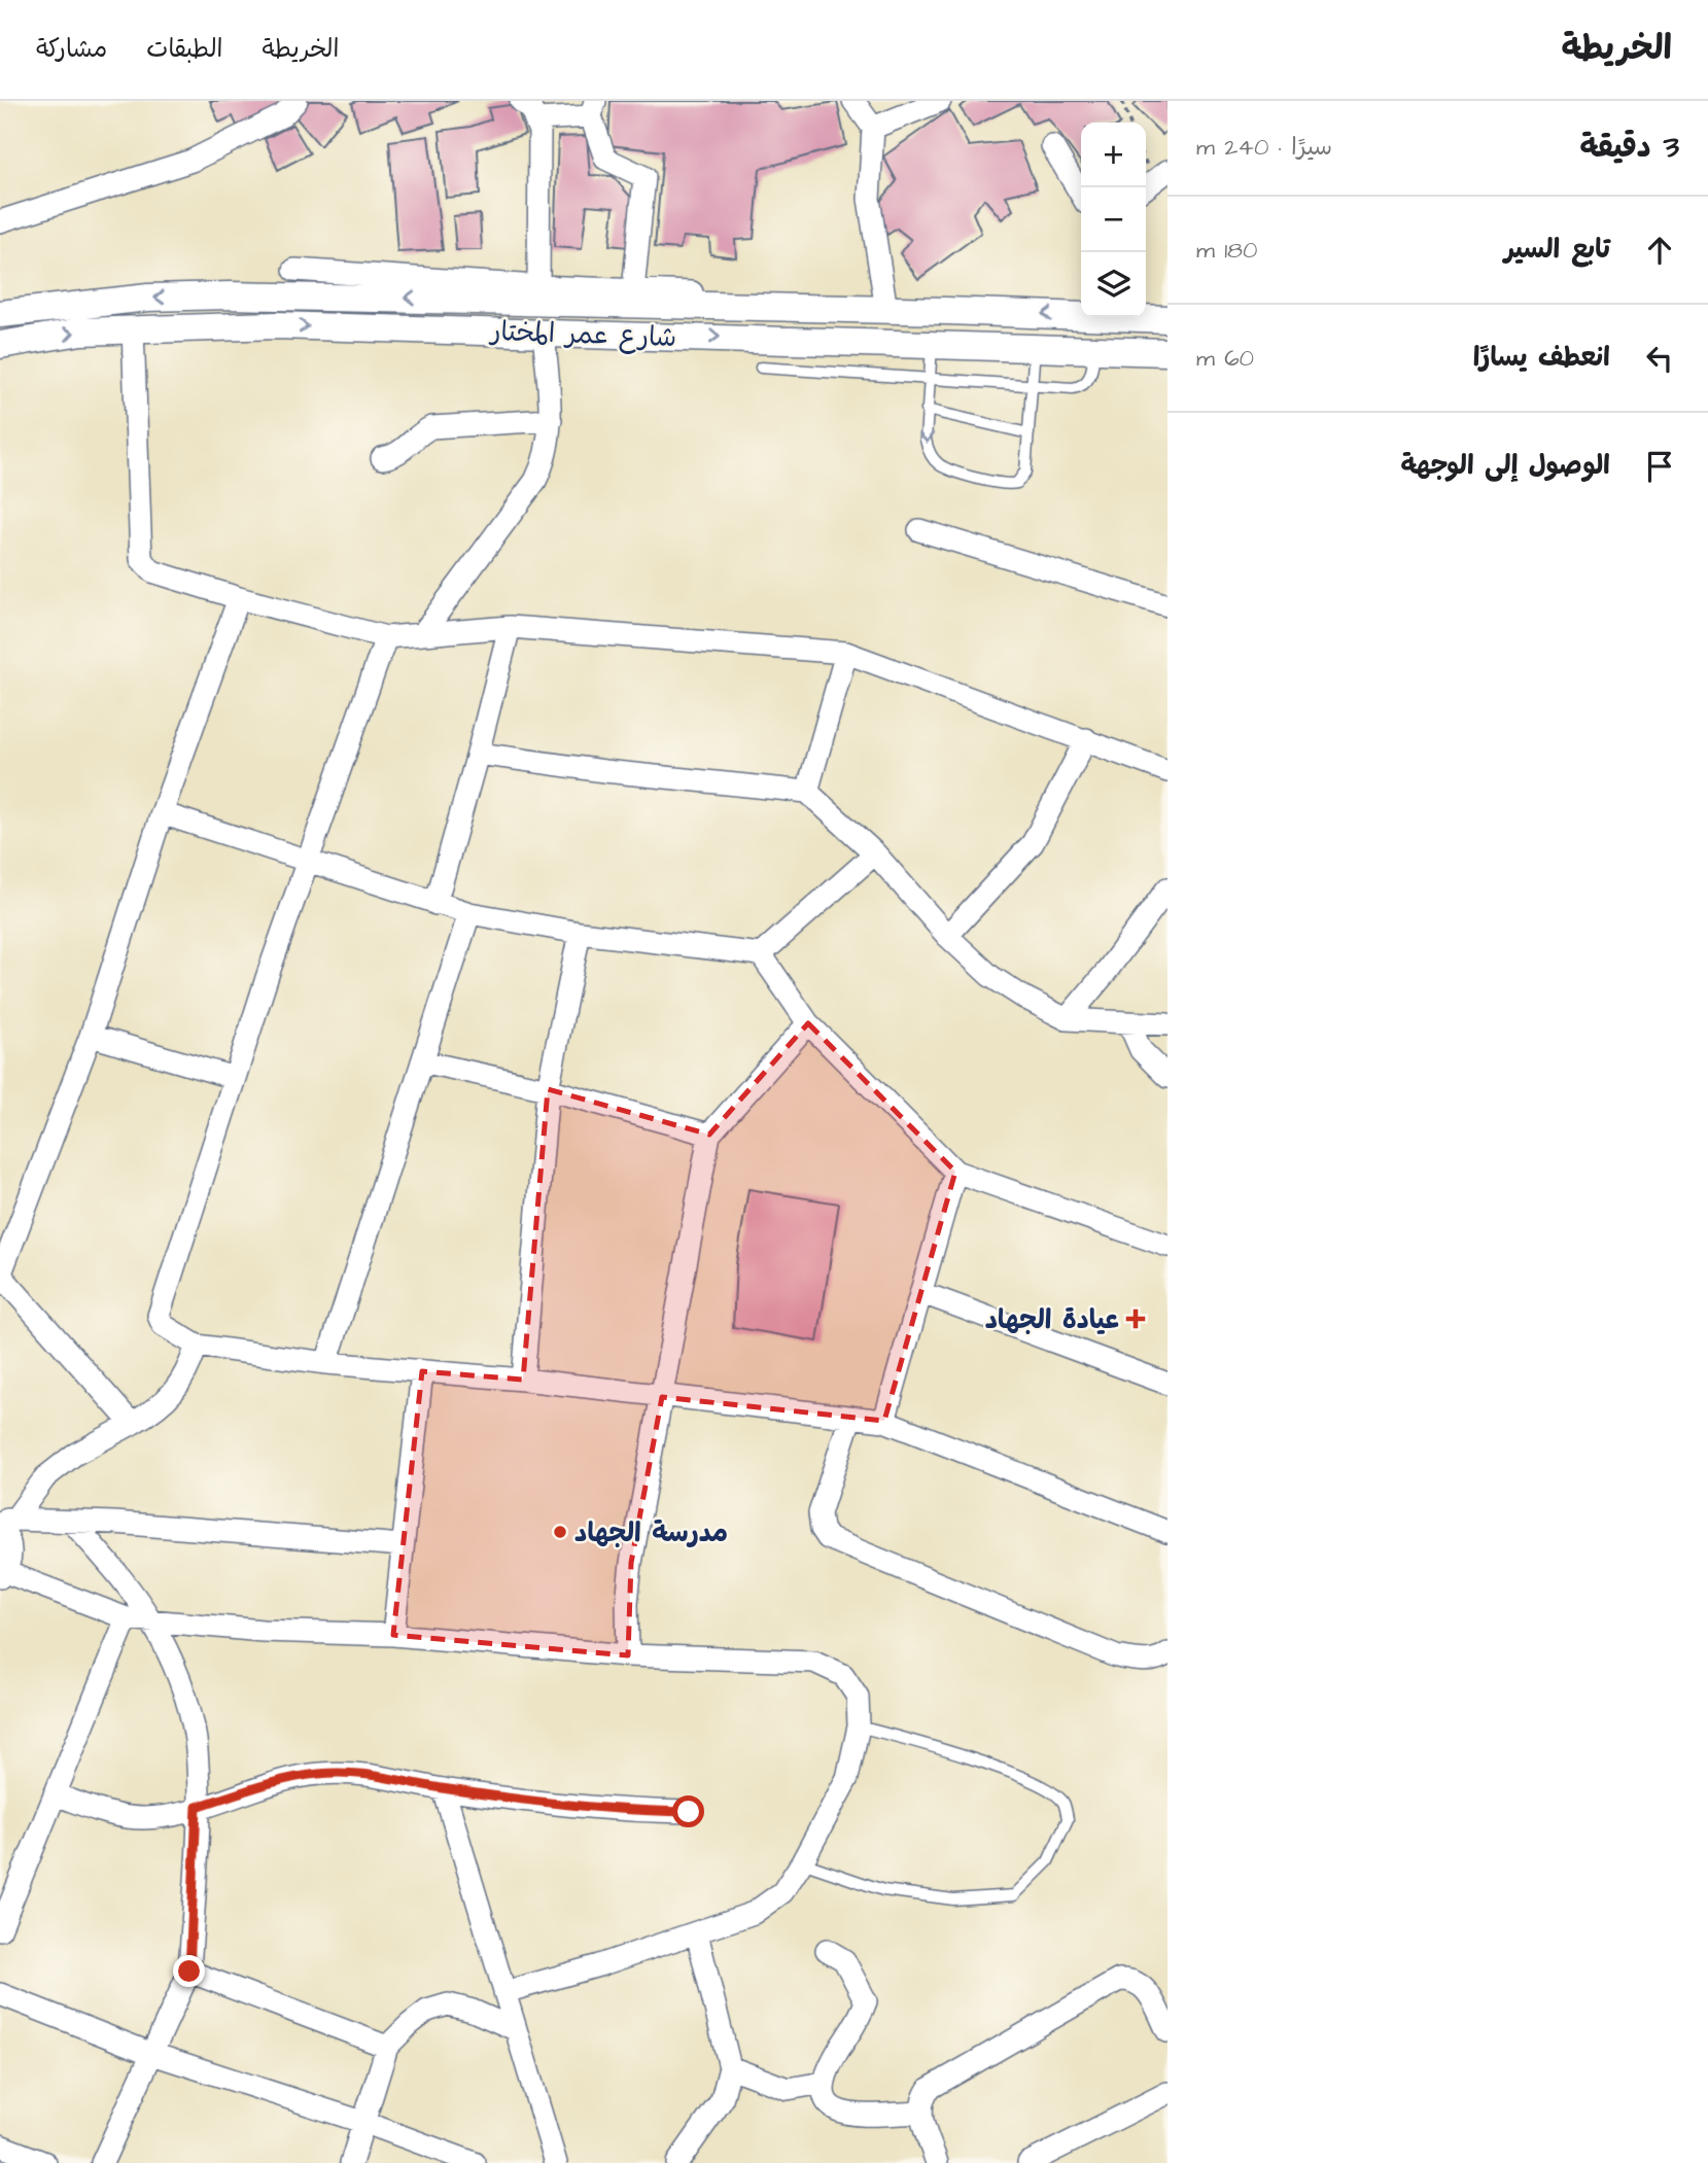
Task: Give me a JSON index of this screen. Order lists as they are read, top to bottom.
{
  "streets": {
    "street": ["شارع عمر المختار"]
  },
  "places": {
    "health": ["عيادة الجهاد"],
    "other": ["مدرسة الجهاد"]
  },
  "page": {
    "header": "الخريطة",
    "nav": ["الخريطة", "الطبقات", "مشاركة"],
    "heading": ["3 دقيقة", "سيرًا · 240 m"],
    "map_buttons": ["+", "−"],
    "list": [
      ["تابع السير", "180 m"],
      ["انعطف يسارًا", "60 m"],
      "الوصول إلى الوجهة"
    ]
  }
}
